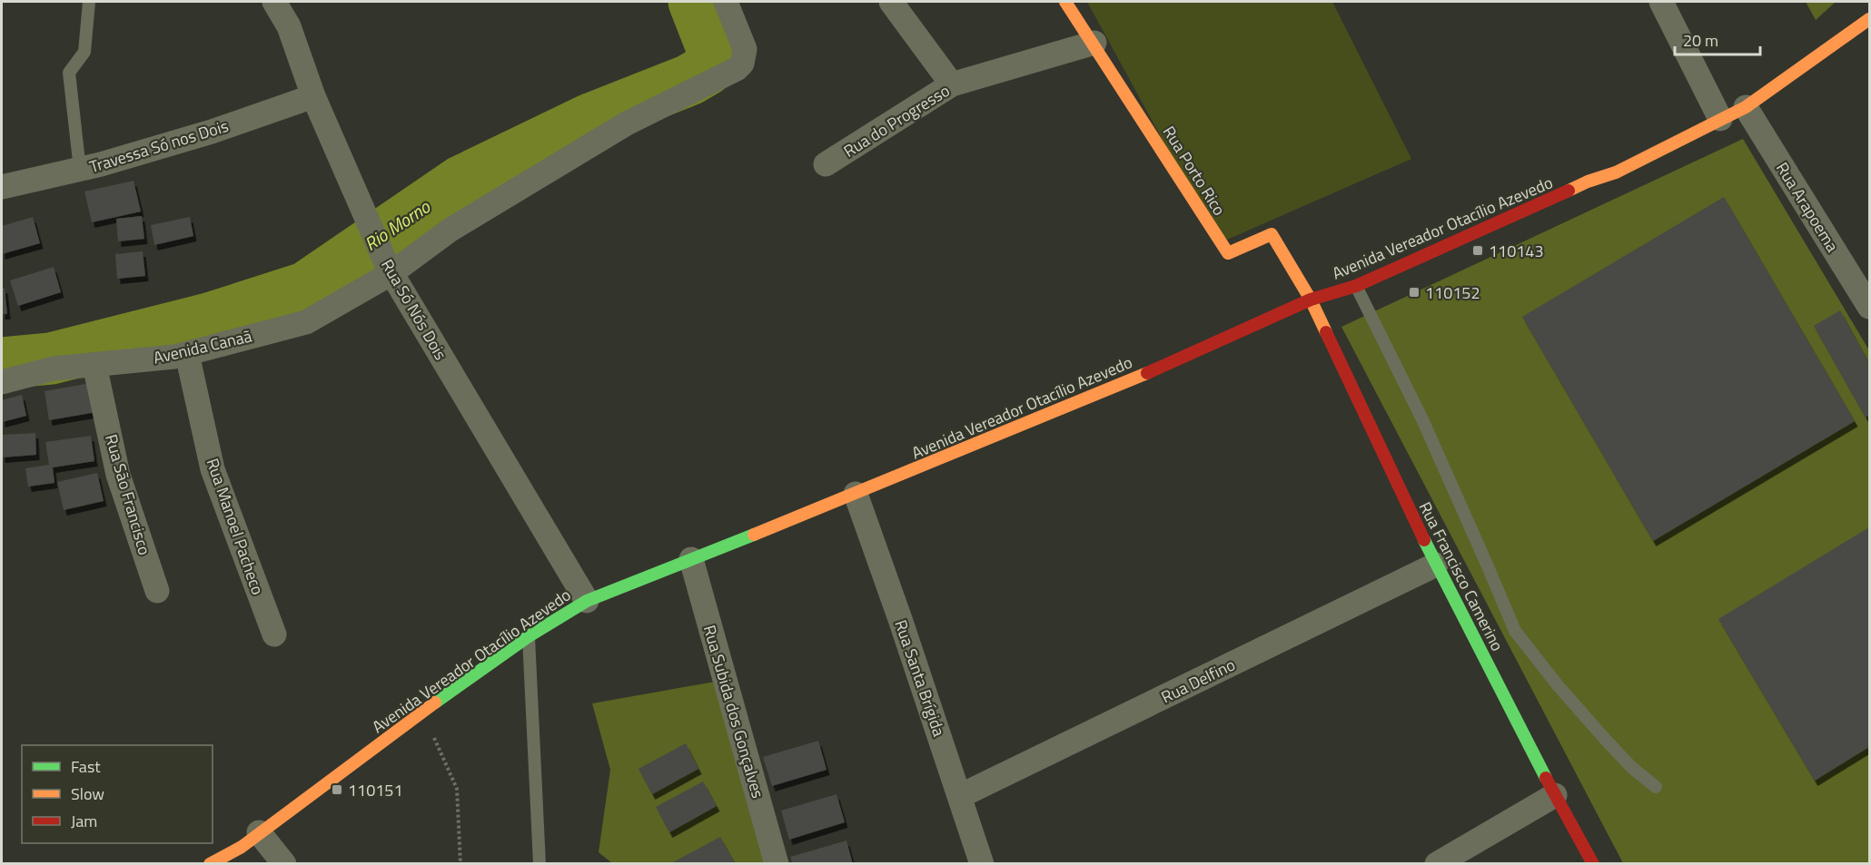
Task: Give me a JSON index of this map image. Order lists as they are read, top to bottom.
{
  "streets": {
    "main road": ["Rua Porto Rico", "Avenida Vereador Otacílio Azevedo", "Rua Francisco Camerino"],
    "street": [
      "Rua do Progresso",
      "Travessa Só nos Dois",
      "Rua Arapoema",
      "Rua Só Nós Dois",
      "Avenida Canaã",
      "Rua São Francisco",
      "Rua Manoel Pacheco",
      "Rua Santa Brígida",
      "Rua Delfino",
      "Rua Subida dos Gonçalves"
    ]
  },
  "crossings": [
    ["Rua do Progresso", "Rua Porto Rico"],
    ["Travessa Só nos Dois", "Rua Só Nós Dois"],
    ["Rua Porto Rico", "Avenida Vereador Otacílio Azevedo"],
    ["Rua Porto Rico", "Rua Francisco Camerino"],
    ["Rua Arapoema", "Avenida Vereador Otacílio Azevedo"],
    ["Avenida Vereador Otacílio Azevedo", "Rua Só Nós Dois"],
    ["Avenida Vereador Otacílio Azevedo", "Rua Francisco Camerino"],
    ["Avenida Vereador Otacílio Azevedo", "Rua Santa Brígida"],
    ["Avenida Vereador Otacílio Azevedo", "Rua Subida dos Gonçalves"],
    ["Rua Só Nós Dois", "Avenida Canaã"],
    ["Avenida Canaã", "Rua São Francisco"],
    ["Avenida Canaã", "Rua Manoel Pacheco"],
    ["Rua Francisco Camerino", "Rua Delfino"],
    ["Rua Santa Brígida", "Rua Delfino"]
  ],
  "water": ["Rio Morno"],
  "places": {
    "transit": ["110143", "110152", "110151"]
  },
  "legend": ["Fast", "Slow", "Jam"],
  "scale_bar": "20 m"
}
